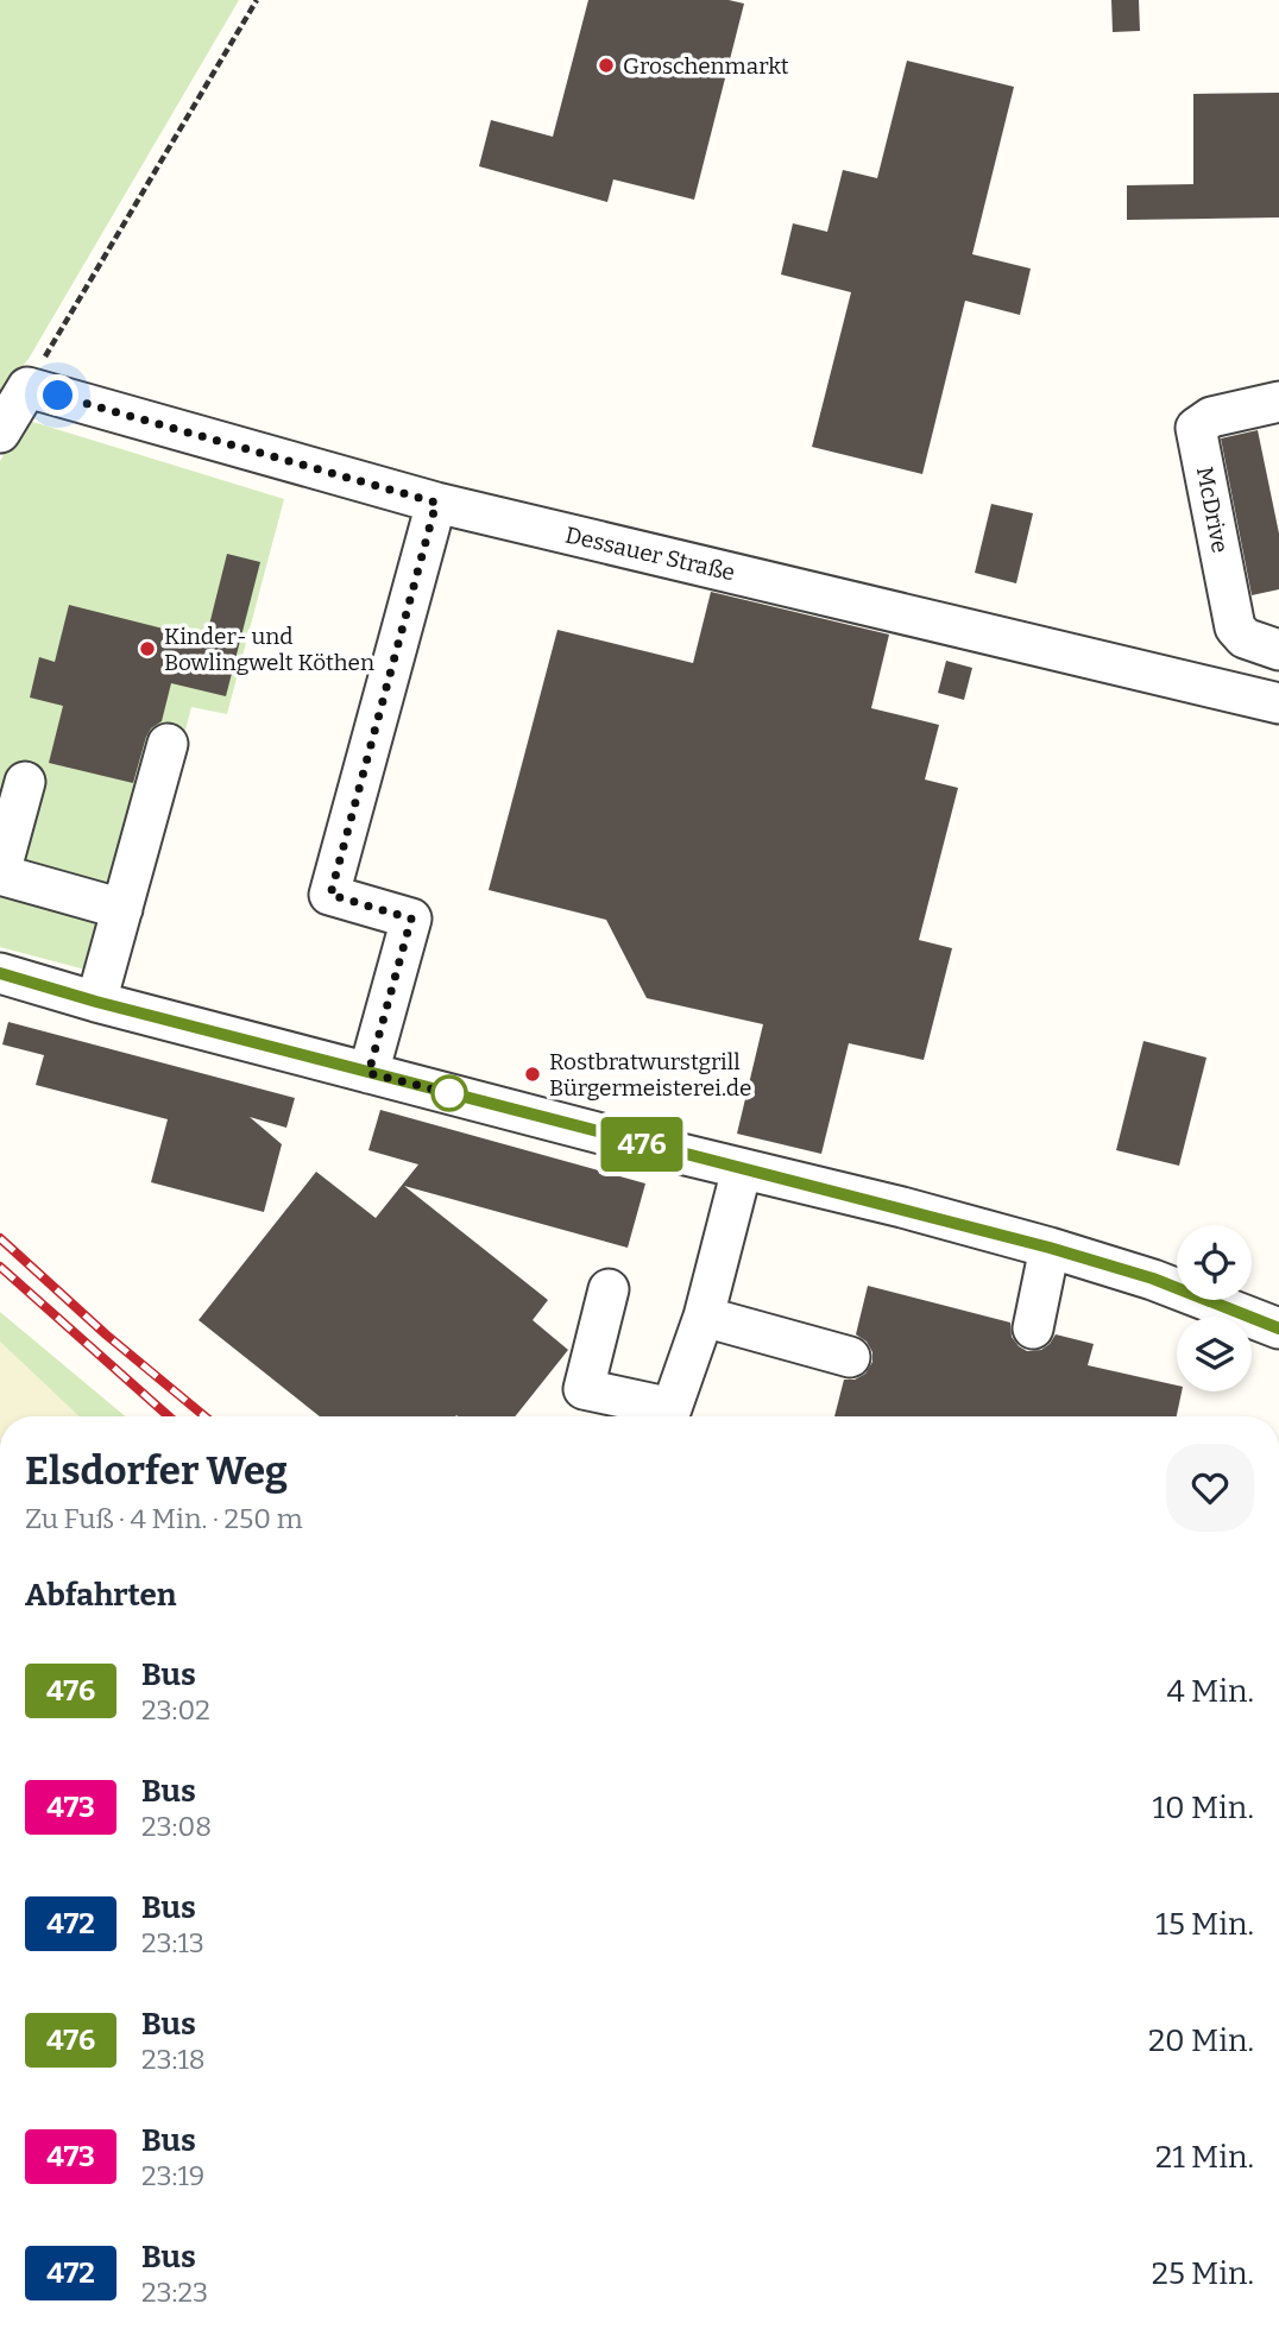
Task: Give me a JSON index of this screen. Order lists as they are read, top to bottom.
{
  "streets": {
    "street": ["McDrive", "Dessauer Straße"]
  },
  "places": ["Groschenmarkt", "Kinder- und Bowlingwelt Köthen", "Rostbratwurstgrill Bürgermeisterei.de"],
  "lines": ["bus line 476"],
  "page": {
    "on_map": "476",
    "heading": [
      ["Elsdorfer Weg", "Zu Fuß · 4 Min. · 250 m"],
      "Abfahrten"
    ],
    "list": [
      {
        "mark": "476",
        "name": "Bus",
        "note": "23:02",
        "value": "4 Min."
      },
      {
        "mark": "473",
        "name": "Bus",
        "note": "23:08",
        "value": "10 Min."
      },
      {
        "mark": "472",
        "name": "Bus",
        "note": "23:13",
        "value": "15 Min."
      },
      {
        "mark": "476",
        "name": "Bus",
        "note": "23:18",
        "value": "20 Min."
      },
      {
        "mark": "473",
        "name": "Bus",
        "note": "23:19",
        "value": "21 Min."
      },
      {
        "mark": "472",
        "name": "Bus",
        "note": "23:23",
        "value": "25 Min."
      }
    ]
  }
}
